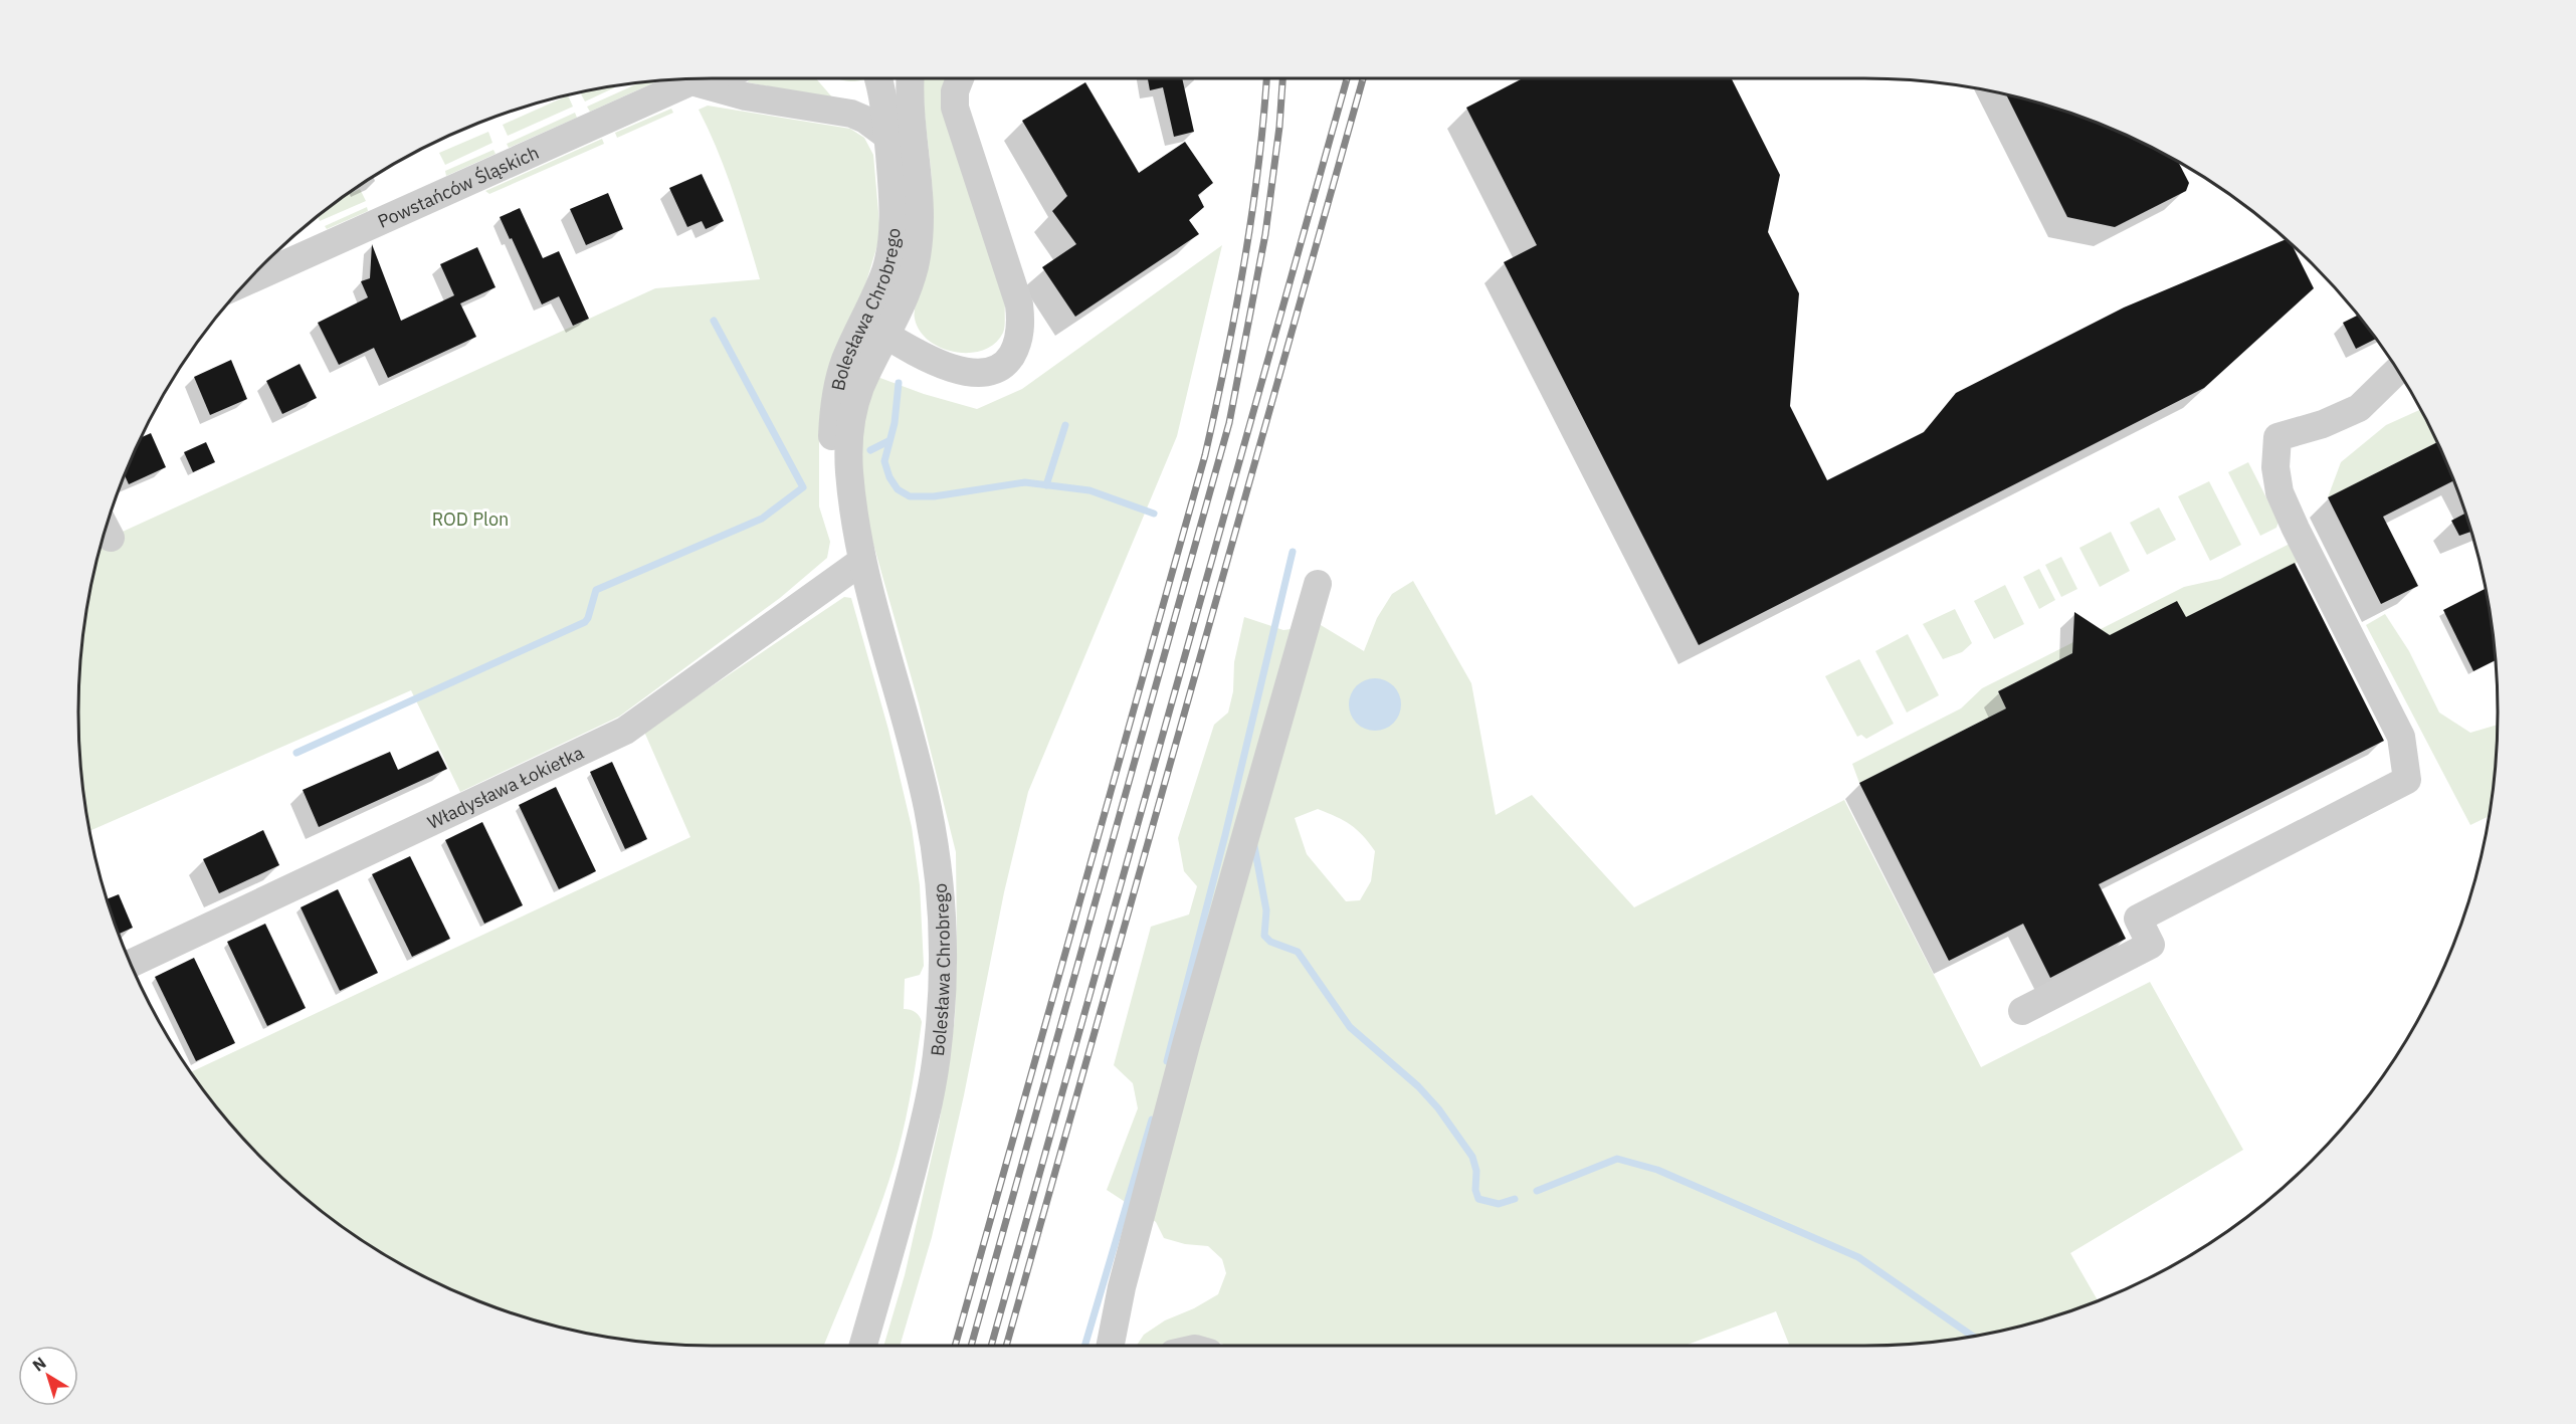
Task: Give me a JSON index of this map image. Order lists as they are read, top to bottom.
{
  "streets": {
    "street": ["Powstańców Śląskich", "Bolesława Chrobrego", "Władysława Łokietka"]
  },
  "crossings": [
    ["Bolesława Chrobrego", "Władysława Łokietka"]
  ],
  "parks": ["ROD Plon"],
  "north": "top left"
}
